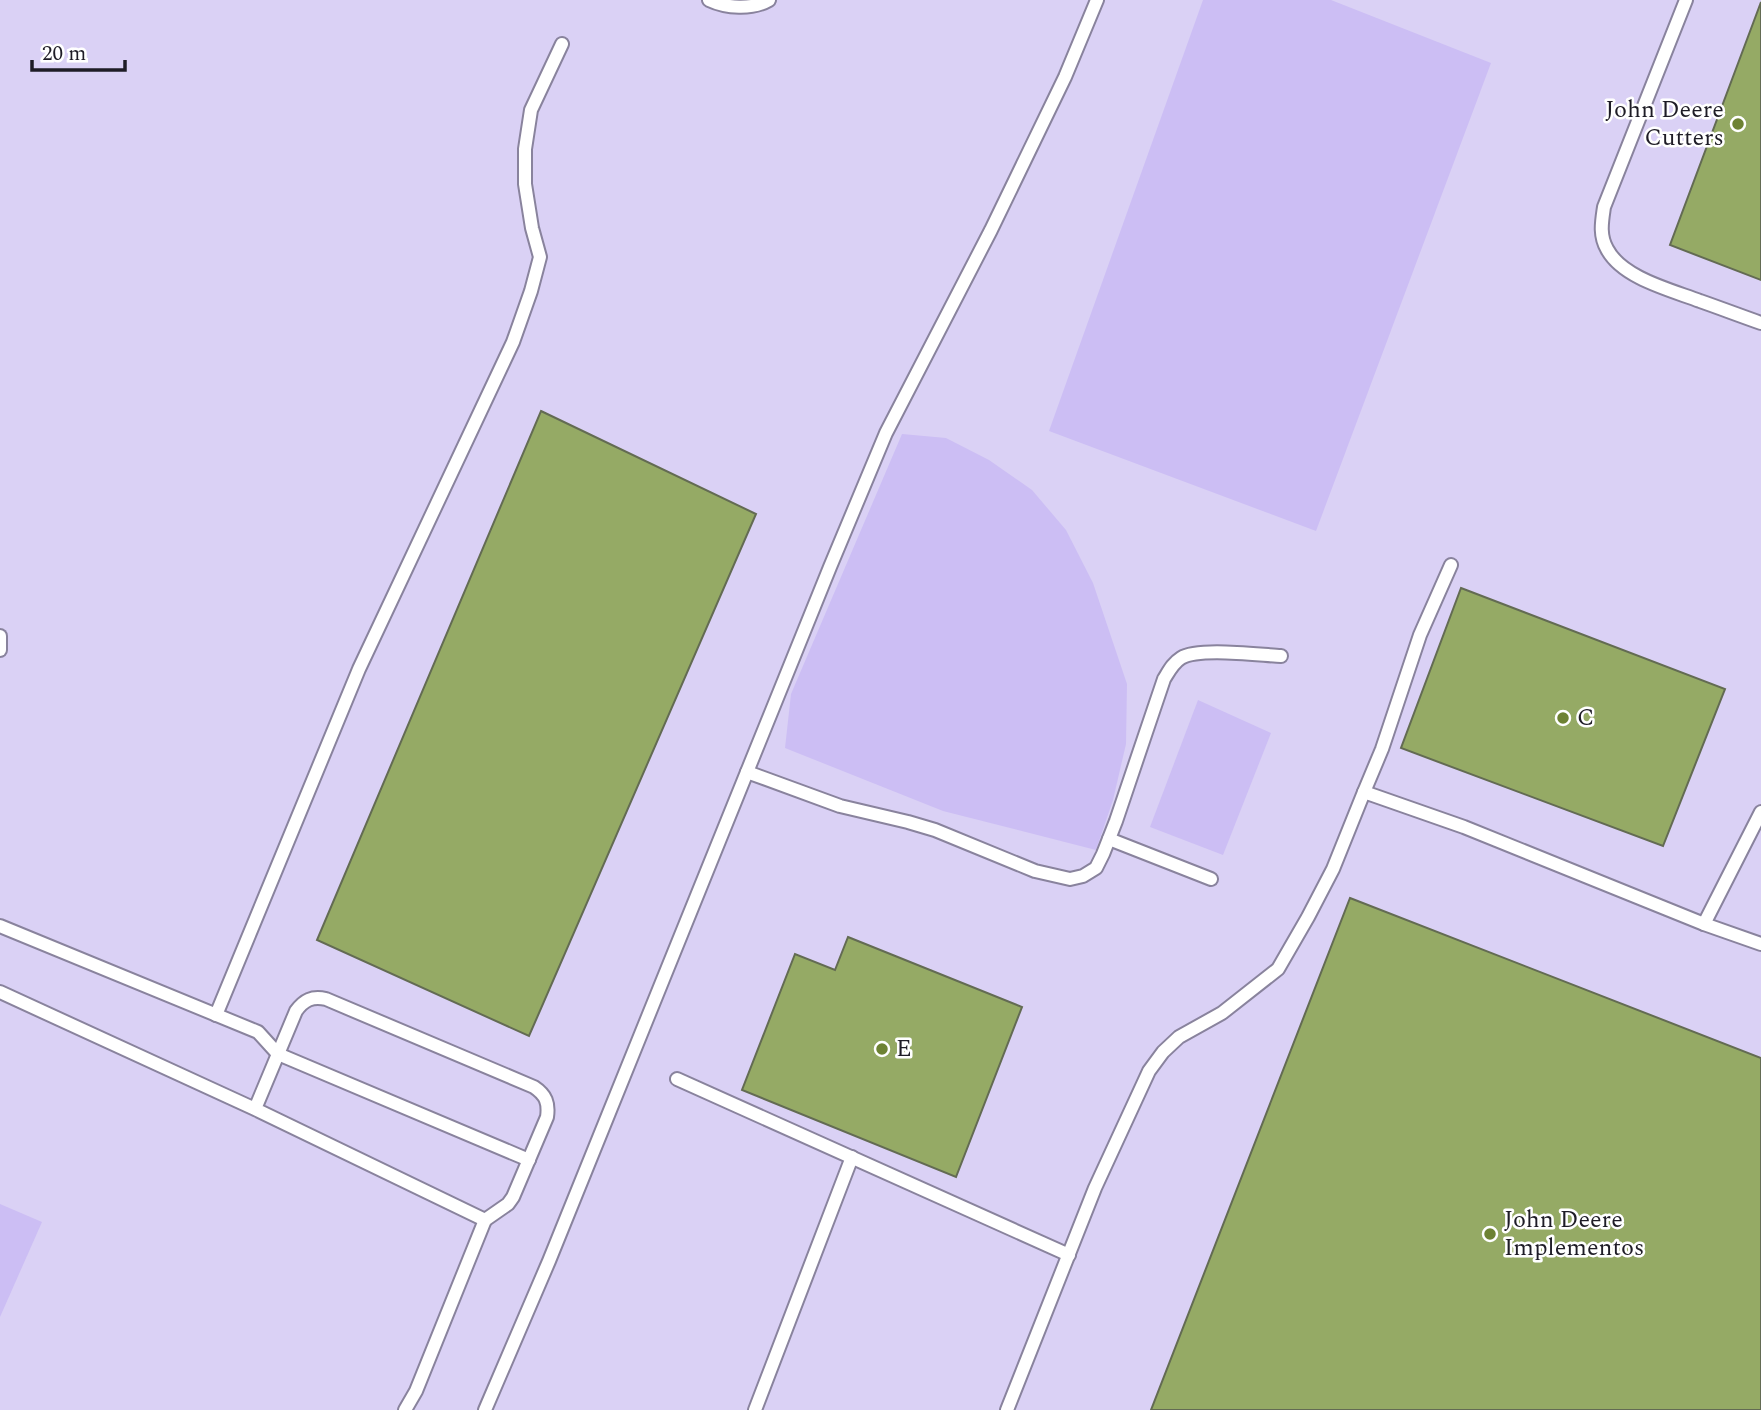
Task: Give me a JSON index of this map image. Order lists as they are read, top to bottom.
{
  "places": [
    "John Deere Cutters",
    "C",
    "E",
    "John Deere Implementos"
  ],
  "scale_bar": "20 m"
}
